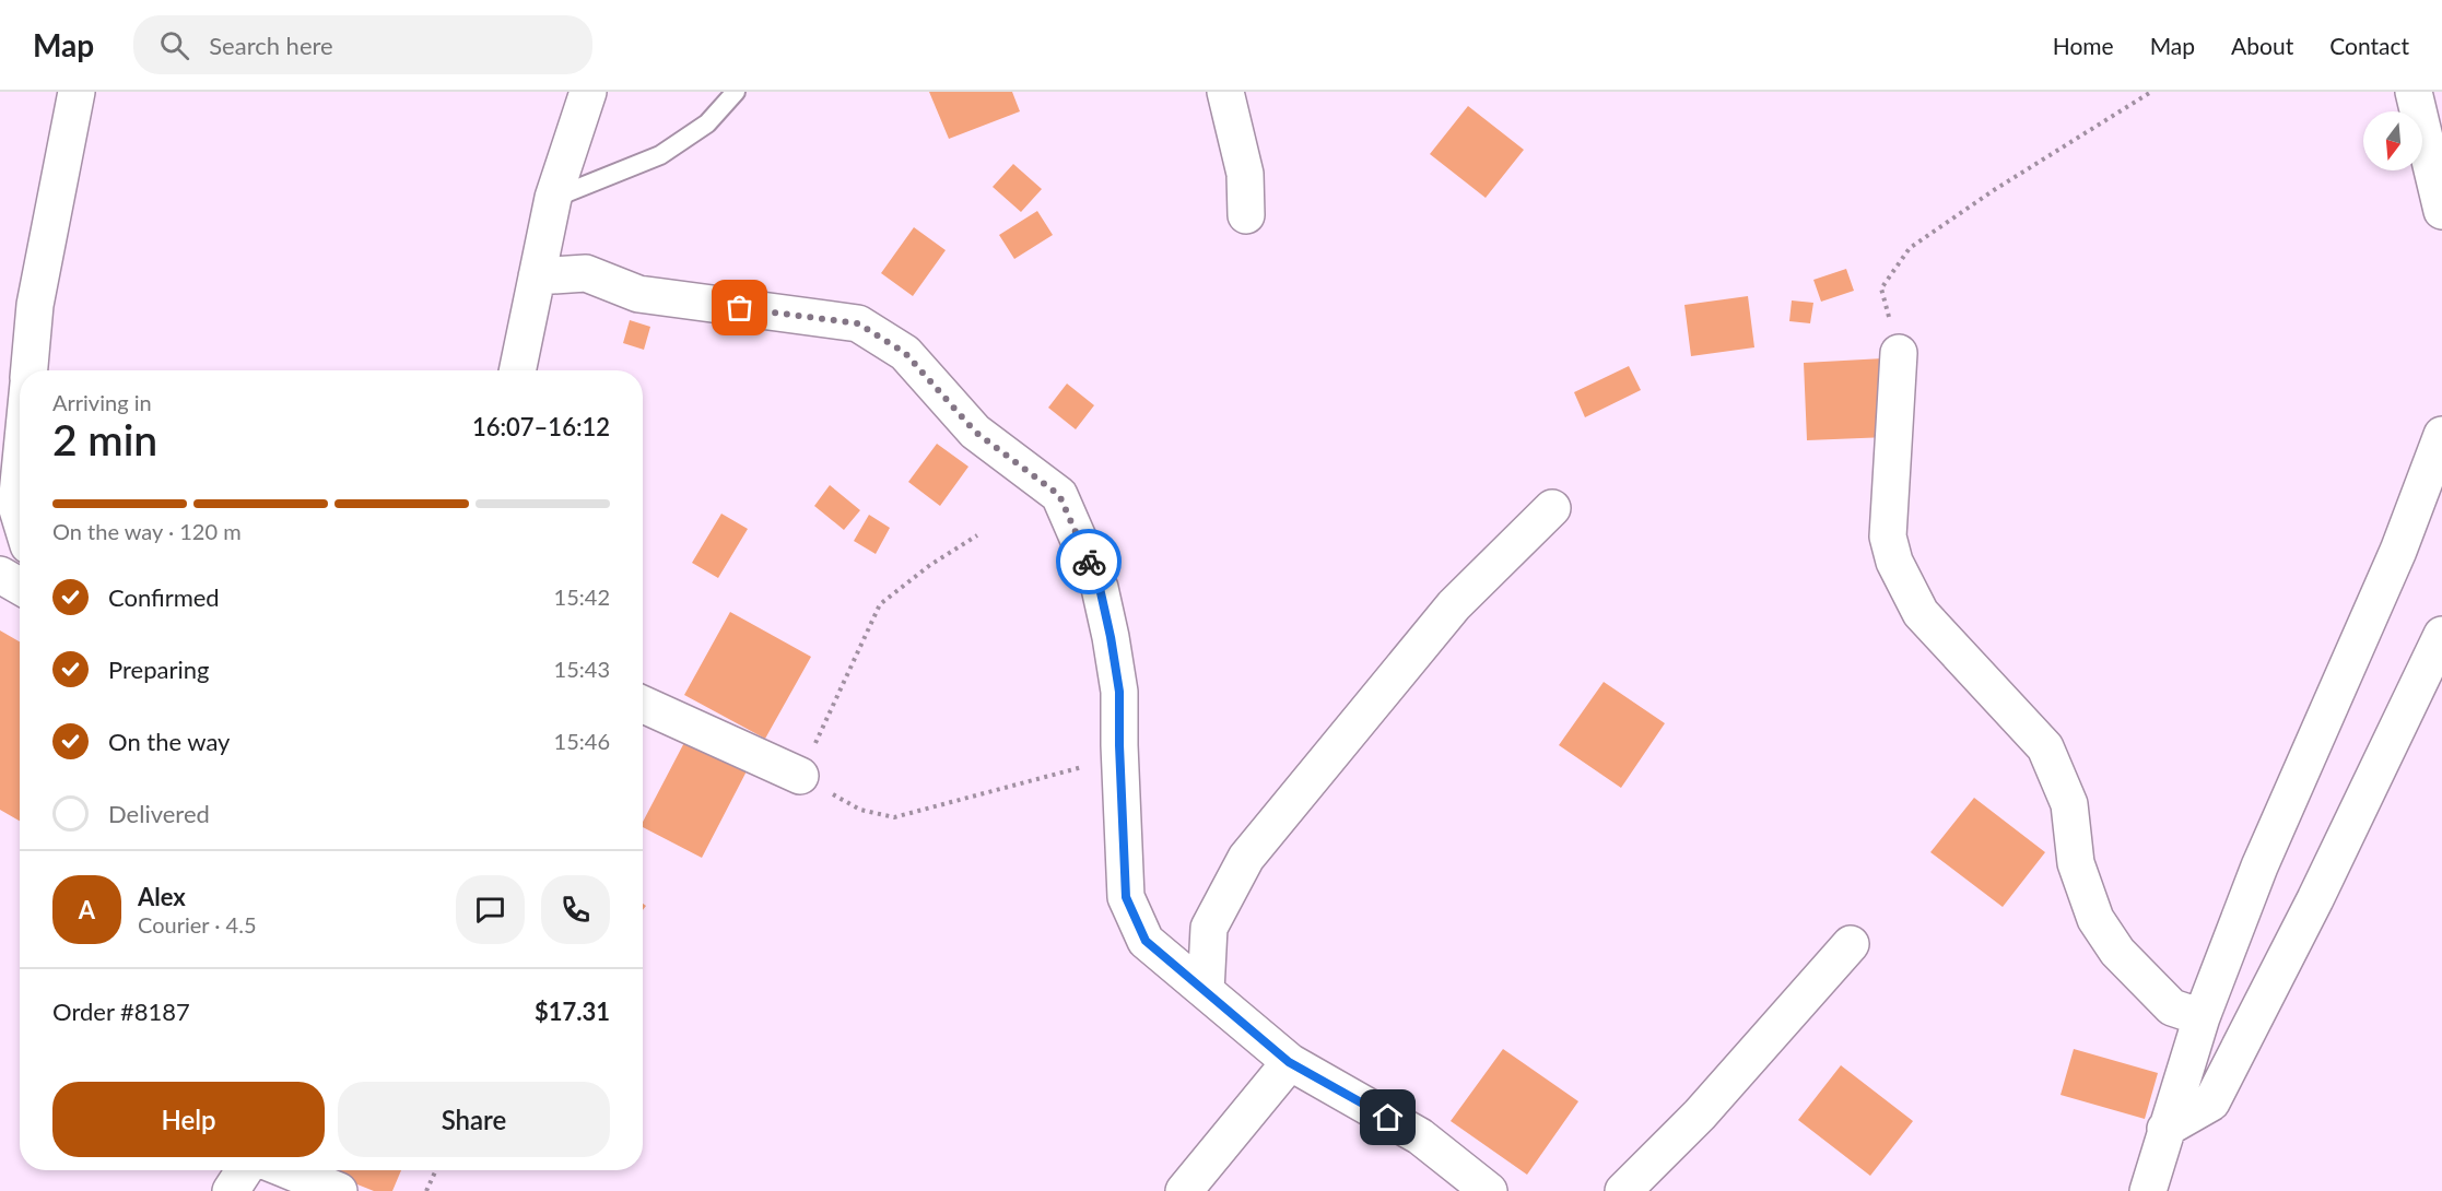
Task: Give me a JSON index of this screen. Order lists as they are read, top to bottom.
{
  "north": "bottom",
  "page": {
    "header": "Map",
    "search": "Search here",
    "nav": [
      "Home",
      "Map",
      "About",
      "Contact"
    ],
    "heading": ["2 min", "Arriving in", "16:07–16:12"],
    "panel": [
      "Alex",
      "Courier · 4.5",
      "Order #8187",
      "$17.31"
    ],
    "bar": "On the way · 120 m",
    "list": [
      ["Confirmed", "15:42"],
      ["Preparing", "15:43"],
      ["On the way", "15:46"],
      "Delivered"
    ],
    "round": "A",
    "buttons": ["Help", "Share"]
  }
}
